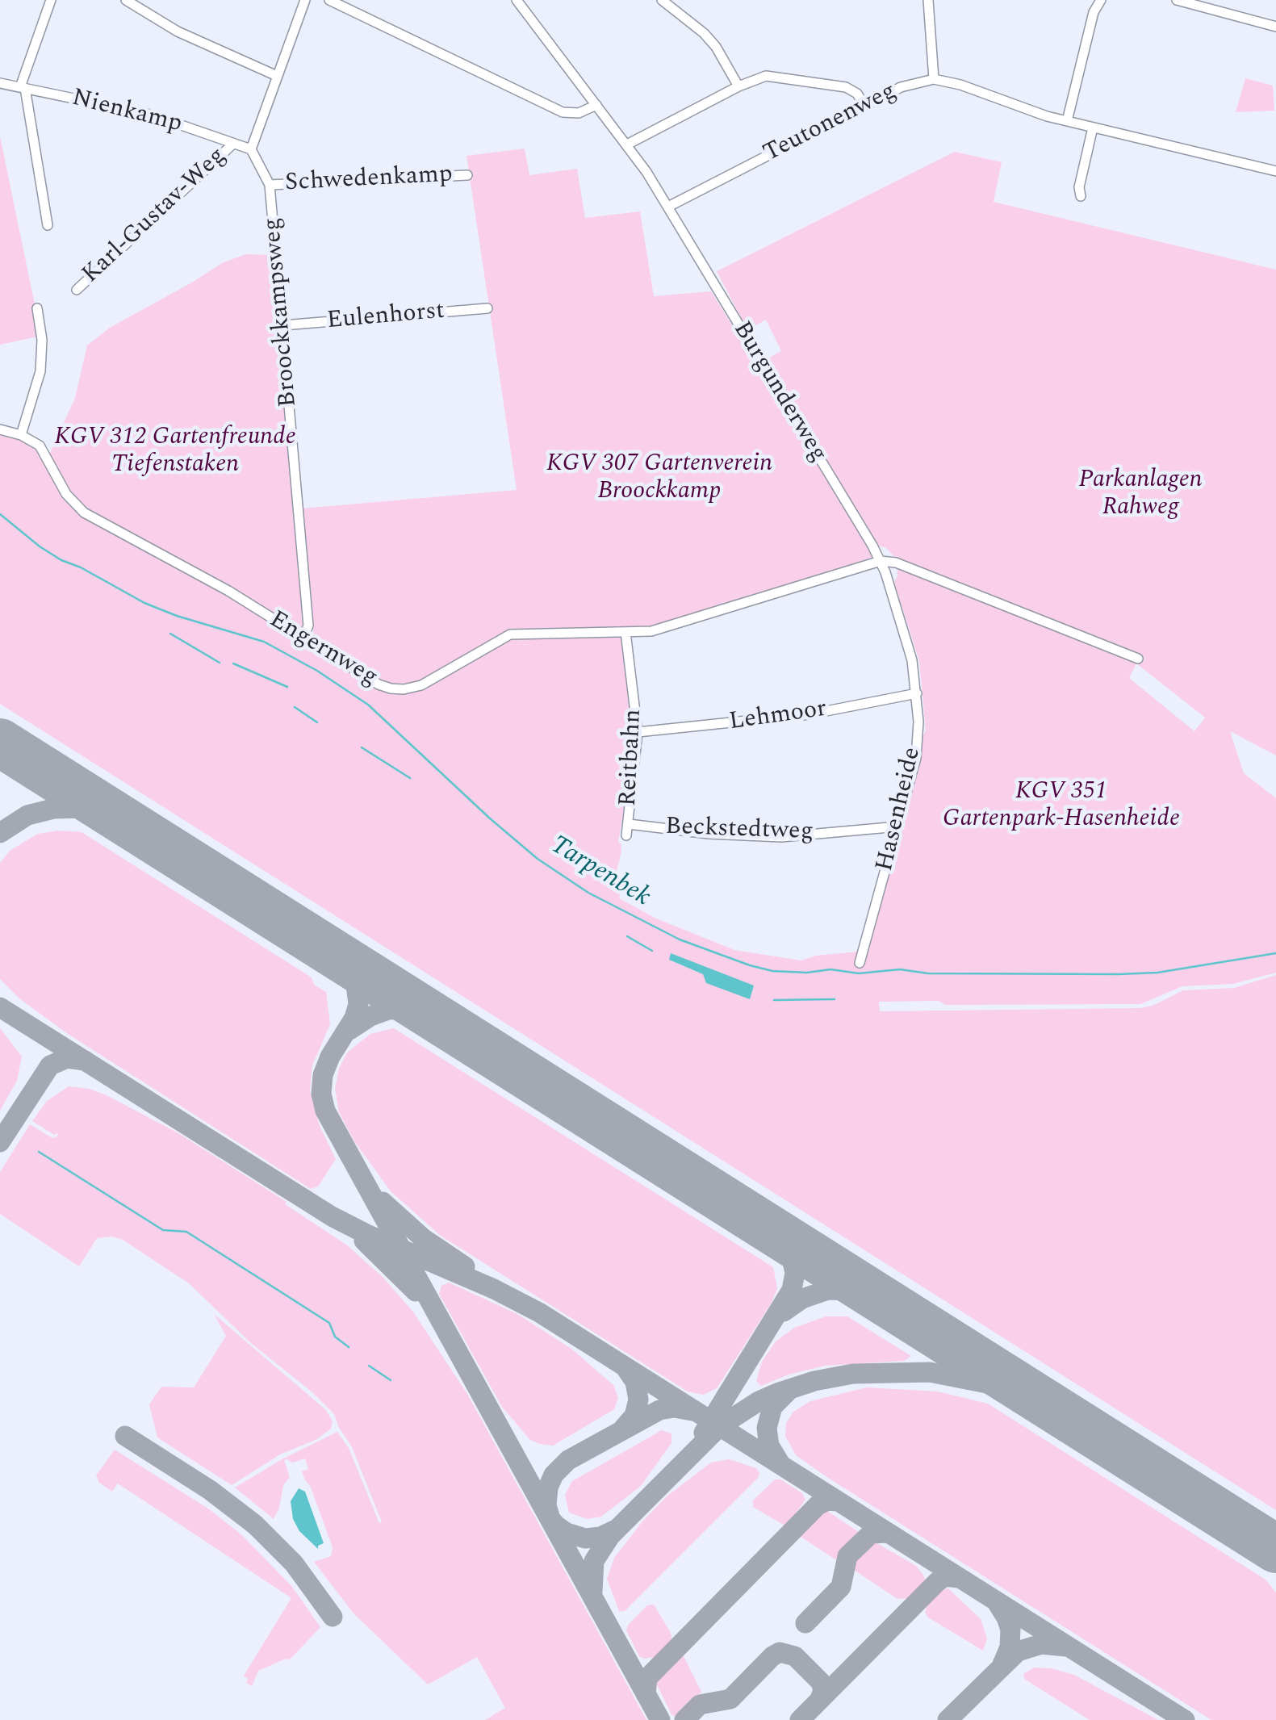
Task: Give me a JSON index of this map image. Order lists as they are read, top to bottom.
{
  "streets": {
    "street": [
      "Nienkamp",
      "Teutonenweg",
      "Schwedenkamp",
      "Karl-Gustav-Weg",
      "Broockkampsweg",
      "Eulenhorst",
      "Burgunderweg",
      "Engernweg",
      "Lehmoor",
      "Reitbahn",
      "Hasenheide",
      "Beckstedtweg"
    ]
  },
  "crossings": [
    ["Nienkamp", "Karl-Gustav-Weg"],
    ["Nienkamp", "Broockkampsweg"],
    ["Teutonenweg", "Burgunderweg"],
    ["Schwedenkamp", "Broockkampsweg"],
    ["Broockkampsweg", "Eulenhorst"],
    ["Broockkampsweg", "Engernweg"],
    ["Burgunderweg", "Engernweg"],
    ["Burgunderweg", "Hasenheide"],
    ["Engernweg", "Reitbahn"],
    ["Engernweg", "Hasenheide"],
    ["Lehmoor", "Reitbahn"],
    ["Lehmoor", "Hasenheide"],
    ["Reitbahn", "Beckstedtweg"],
    ["Hasenheide", "Beckstedtweg"]
  ],
  "water": ["Tarpenbek"],
  "parks": [
    "KGV 312 Gartenfreunde Tiefenstaken",
    "KGV 307 Gartenverein Broockkamp",
    "Parkanlagen Rahweg",
    "KGV 351 Gartenpark-Hasenheide"
  ]
}
